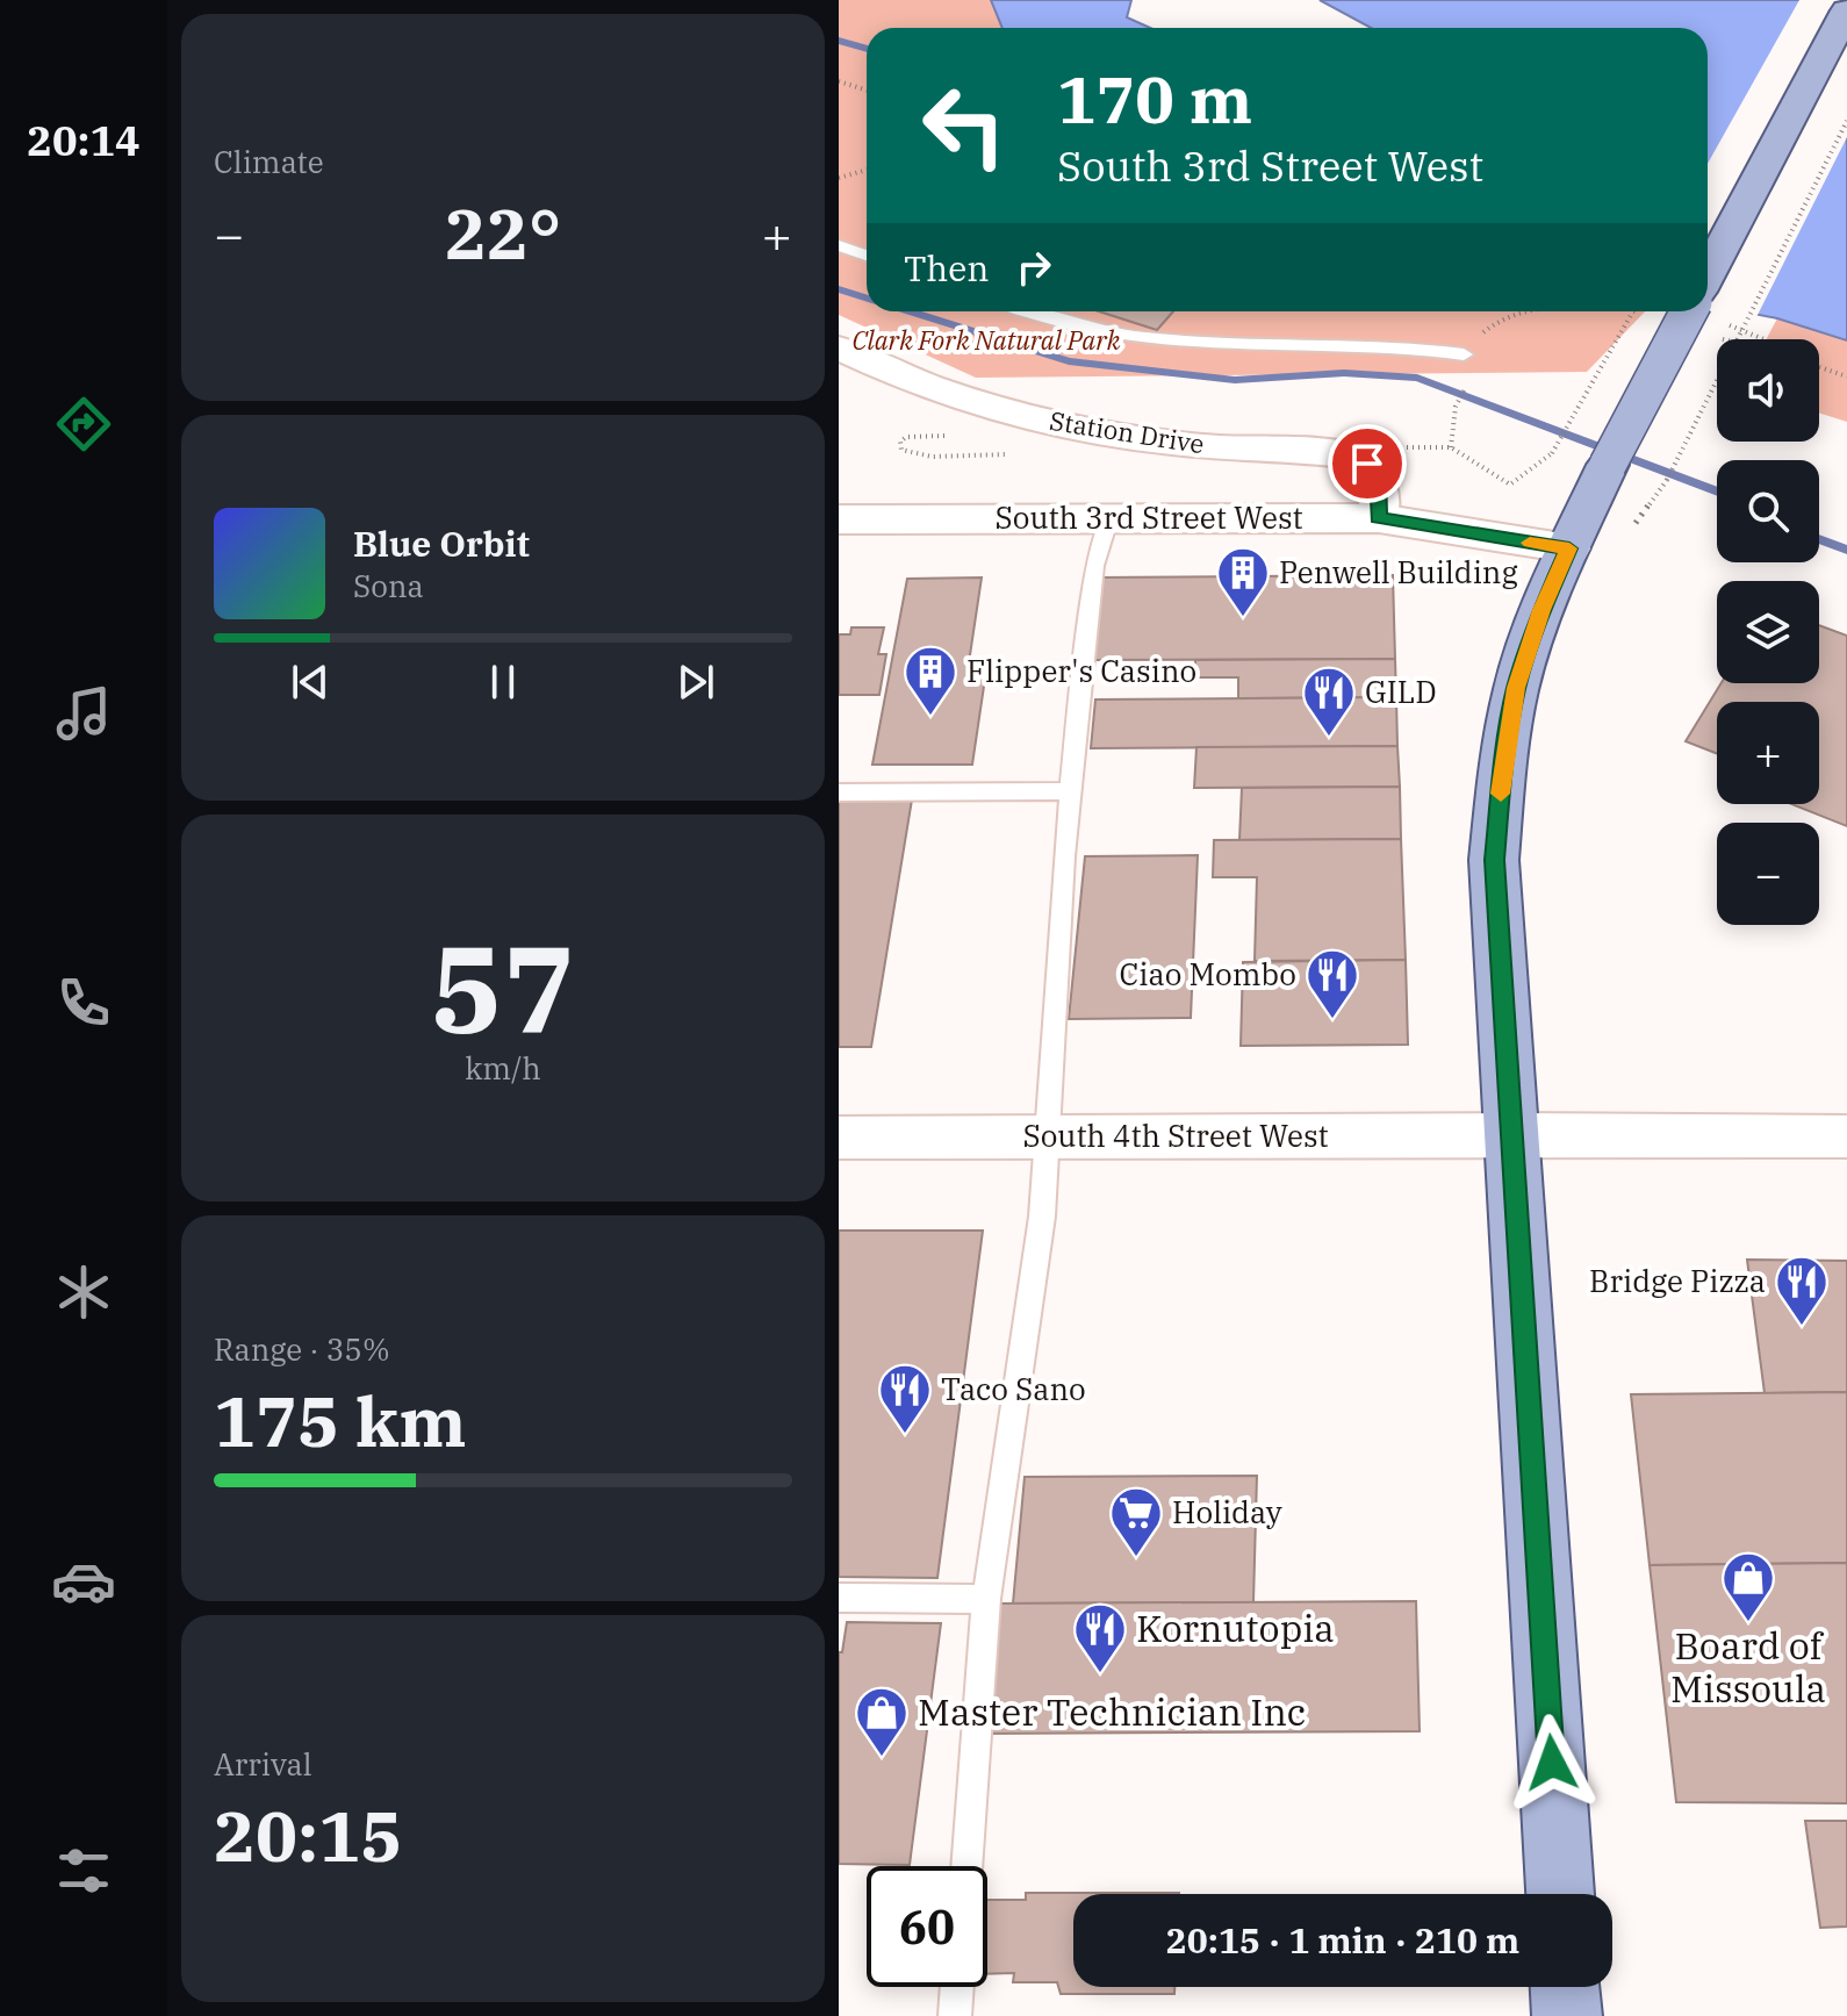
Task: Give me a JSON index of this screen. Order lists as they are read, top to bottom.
{
  "streets": {
    "street": ["Station Drive", "South 3rd Street West", "South 4th Street West"]
  },
  "crossings": [
    ["Station Drive", "South 3rd Street West"]
  ],
  "parks": ["Clark Fork Natural Park"],
  "places": {
    "building": ["Penwell Building", "Flipper's Casino"],
    "restaurant": [
      "GILD",
      "Ciao Mombo",
      "Bridge Pizza",
      "Taco Sano",
      "Kornutopia"
    ],
    "supermarket": ["Holiday"],
    "shop": ["Board of Missoula", "Master Technician Inc"]
  },
  "page": {
    "tabs": "20:14",
    "tile": [
      "Climate",
      ["57", "km/h"],
      ["Range · 35%", "175 km"],
      ["Arrival", "20:15"]
    ],
    "turn": ["170 m", "South 3rd Street West"],
    "heat": ["−", "22°", "+"],
    "then": "Then",
    "map_buttons": ["+", "−"],
    "song": ["Blue Orbit", "Sona"],
    "limit": "60",
    "trip": "20:15 · 1 min · 210 m"
  }
}
